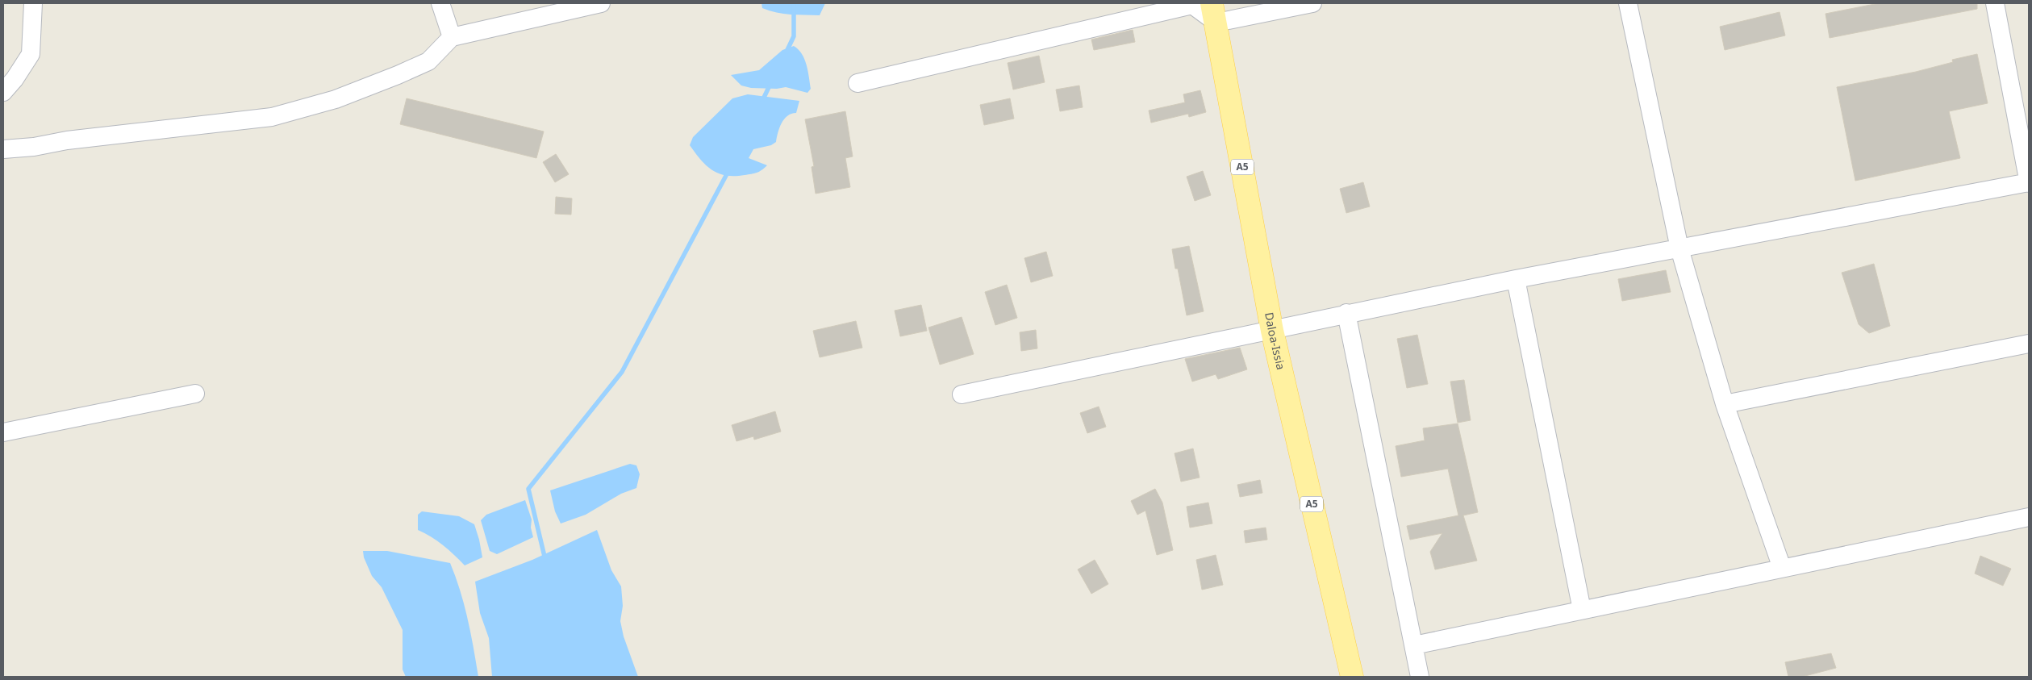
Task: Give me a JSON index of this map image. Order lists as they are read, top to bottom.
{
  "streets": {
    "main road": ["A5", "Daloa-Issia"]
  }
}
